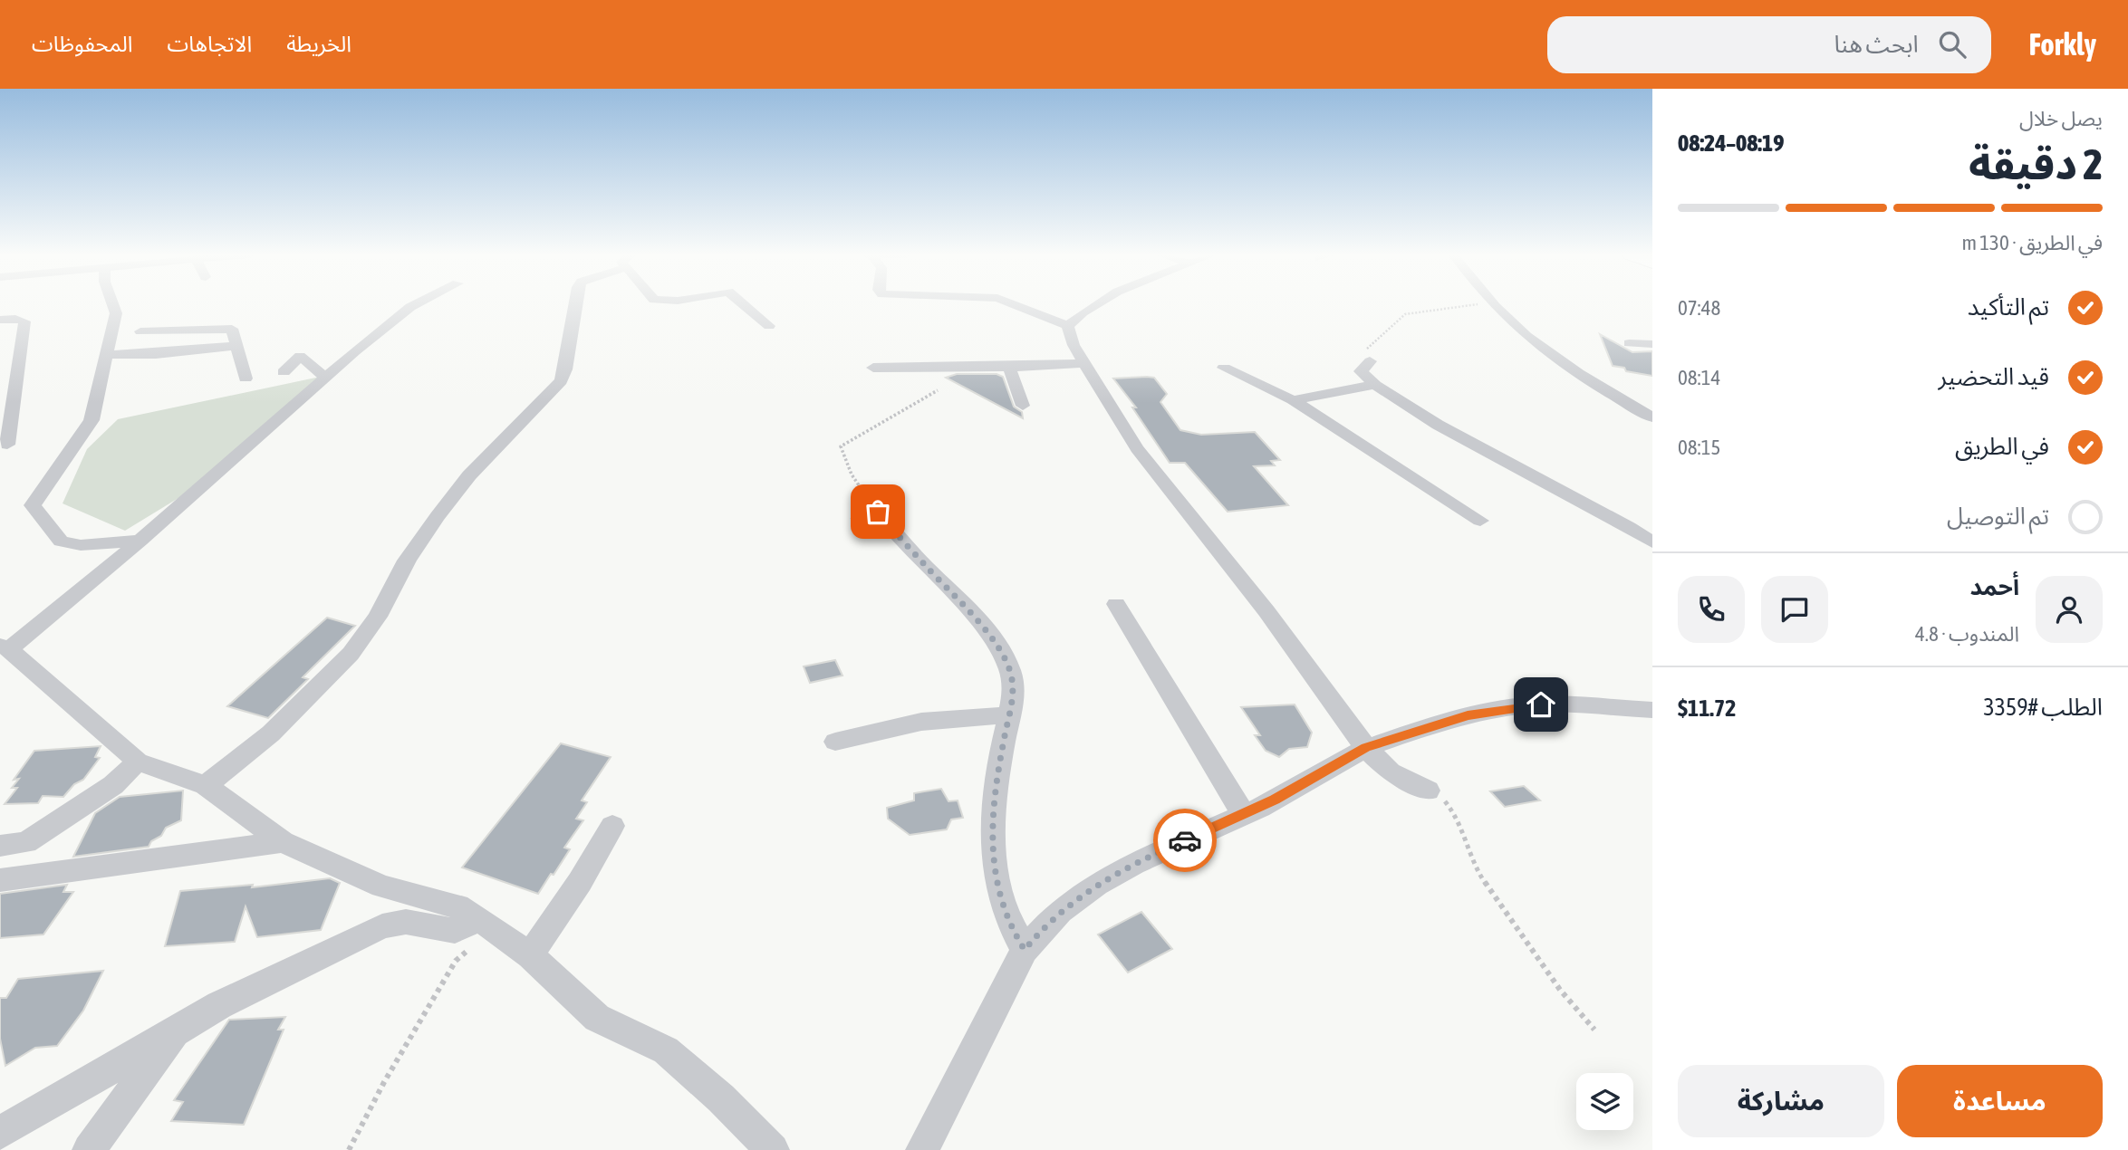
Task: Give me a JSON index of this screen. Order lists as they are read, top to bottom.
{
  "page": {
    "header": "Forkly",
    "search": "ابحث هنا",
    "nav": ["الخريطة", "الاتجاهات", "المحفوظات"],
    "heading": ["2 دقيقة", "يصل خلال", "08:19–08:24"],
    "panel": [
      "أحمد",
      "المندوب · 4.8",
      "الطلب #3359",
      "$11.72"
    ],
    "bar": "في الطريق · 130 m",
    "list": [
      ["تم التأكيد", "07:48"],
      ["قيد التحضير", "08:14"],
      ["في الطريق", "08:15"],
      "تم التوصيل"
    ],
    "buttons": ["مساعدة", "مشاركة"]
  }
}
